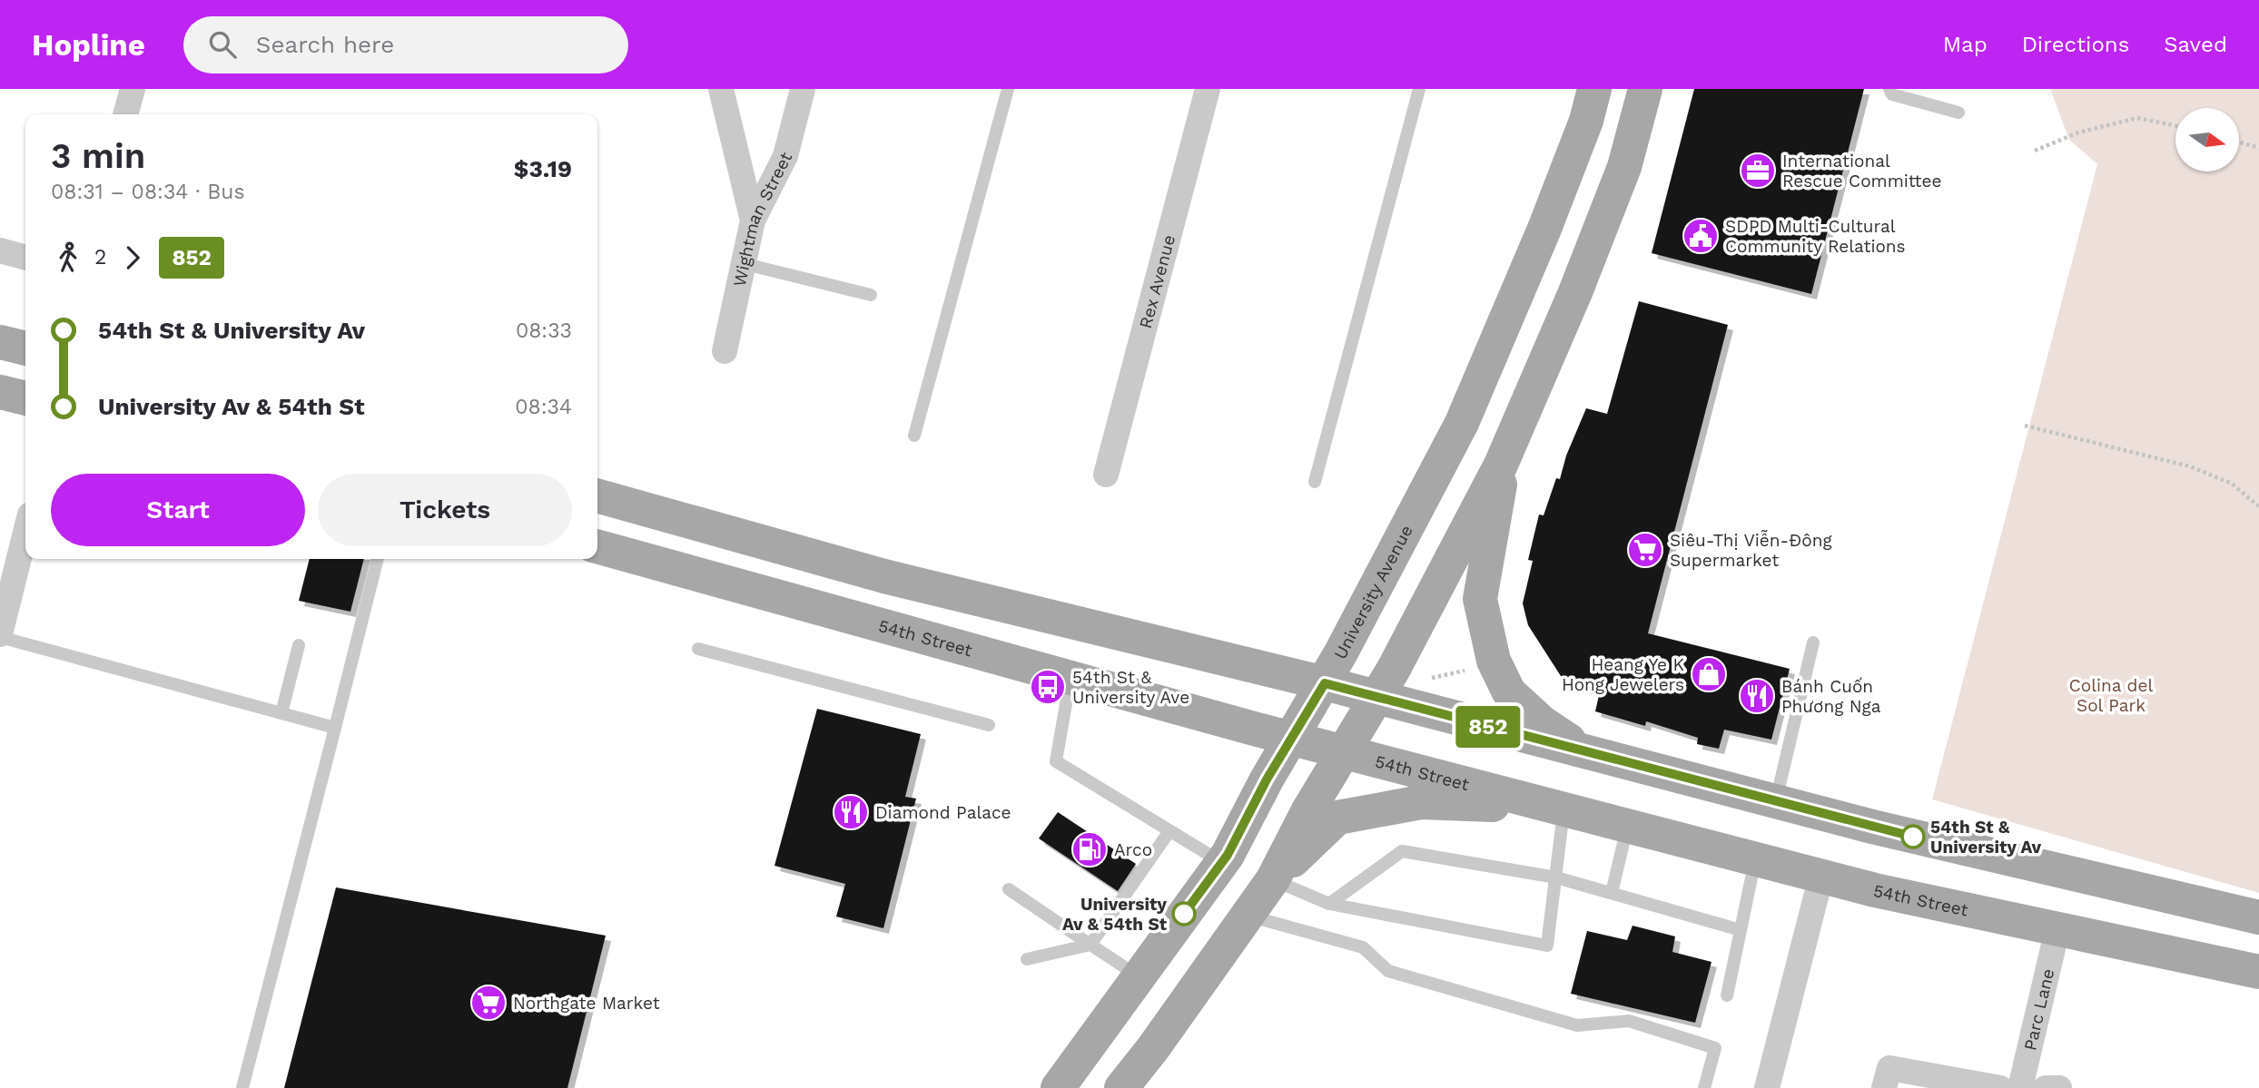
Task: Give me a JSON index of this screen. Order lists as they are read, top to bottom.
{
  "streets": {
    "main road": ["University Avenue", "54th Street"],
    "street": ["Wightman Street", "Rex Avenue", "Parc Lane"]
  },
  "crossings": [
    ["University Avenue", "54th Street"],
    ["54th Street", "Parc Lane"]
  ],
  "parks": ["Colina del Sol Park"],
  "places": {
    "office": ["International Rescue Committee"],
    "public building": ["SDPD Multi-Cultural Community Relations"],
    "supermarket": ["Siêu-Thị Viễn-Đông Supermarket", "Northgate Market"],
    "shop": ["Heang Ye K Hong Jewelers"],
    "bus stop": ["54th St & University Ave"],
    "restaurant": ["Bánh Cuốn Phương Nga", "Diamond Palace"],
    "other": ["54th St & University Av", "University Av & 54th St"],
    "fuel station": ["Arco"]
  },
  "lines": ["bus line 852"],
  "north": "right",
  "page": {
    "header": "Hopline",
    "search": "Search here",
    "nav": ["Map", "Directions", "Saved"],
    "on_map": "852",
    "heading": ["3 min", "08:31 – 08:34 · Bus", "$3.19"],
    "legs": ["2", "852"],
    "list": [
      {
        "name": "54th St & University Av",
        "value": "08:33"
      },
      {
        "name": "University Av & 54th St",
        "value": "08:34"
      }
    ],
    "buttons": ["Start", "Tickets"]
  }
}
